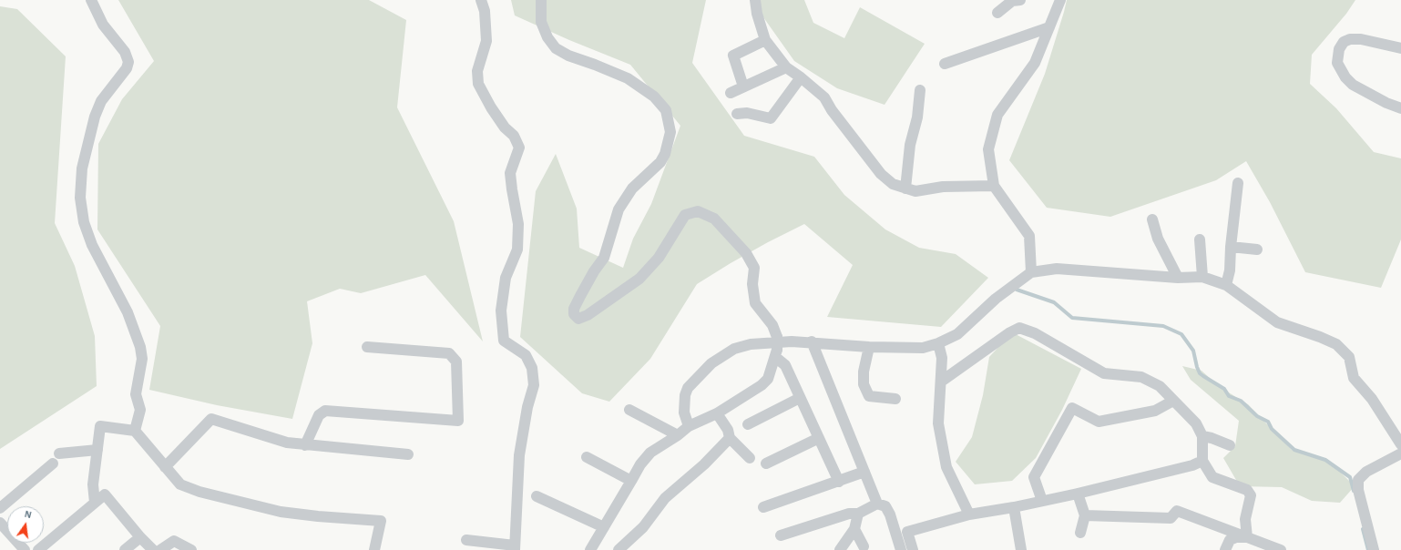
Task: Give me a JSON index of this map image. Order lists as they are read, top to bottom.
{
  "north": "top"
}
